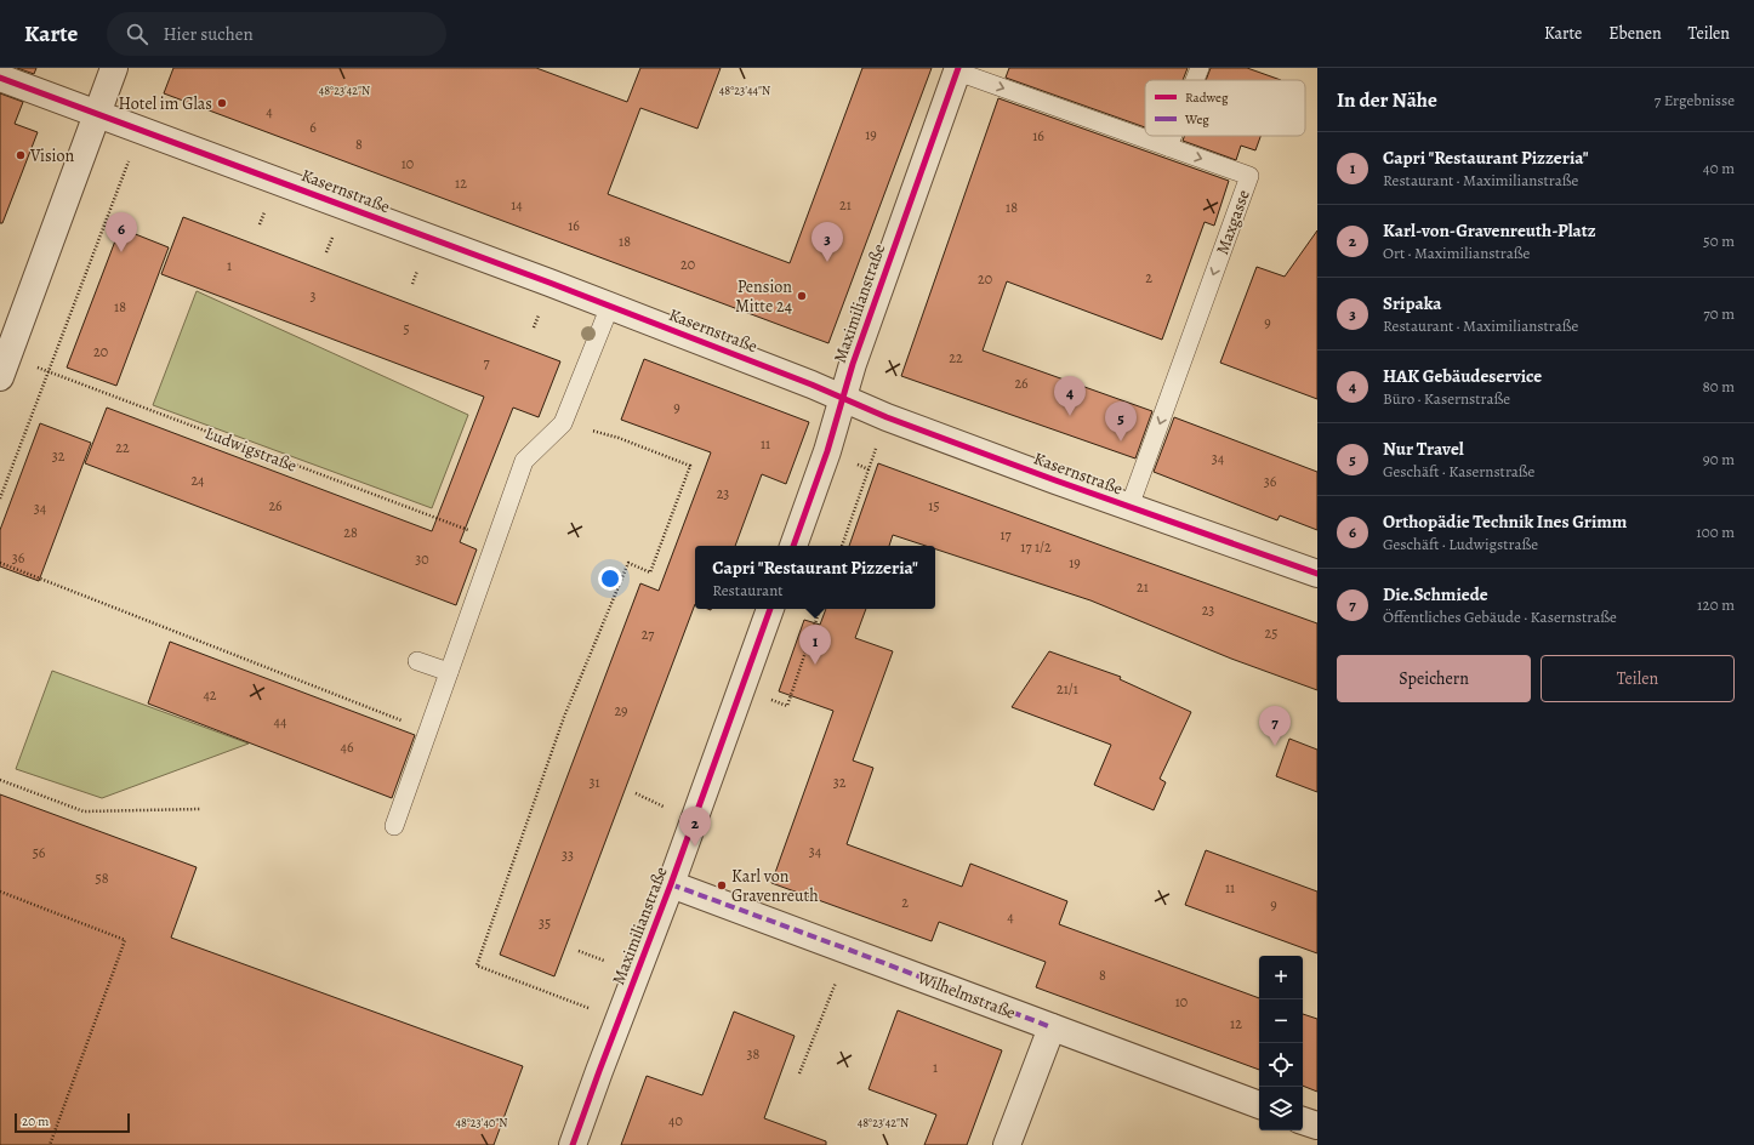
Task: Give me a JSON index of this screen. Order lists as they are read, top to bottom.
{
  "streets": {
    "street": ["Kasernstraße", "Maximilianstraße", "Wilhelmstraße"],
    "lane": ["Maxgasse"],
    "path": ["Ludwigstraße"]
  },
  "crossings": [
    ["Kasernstraße", "Maxgasse"],
    ["Kasernstraße", "Maximilianstraße"],
    ["Maxgasse", "Maximilianstraße"],
    ["Maximilianstraße", "Wilhelmstraße"]
  ],
  "places": [
    "Hotel im Glas",
    "Vision",
    "Pension Mitte 24",
    "Karl von Gravenreuth"
  ],
  "house_numbers": [
    "4",
    "6",
    "19",
    "16",
    "8",
    "10",
    "12",
    "14",
    "21",
    "18",
    "16",
    "18",
    "20",
    "1",
    "2",
    "20",
    "3",
    "18",
    "9",
    "5",
    "20",
    "22",
    "7",
    "26",
    "9",
    "11",
    "22",
    "32",
    "34",
    "24",
    "36",
    "23",
    "26",
    "15",
    "34",
    "28",
    "17",
    "17 1/2",
    "36",
    "30",
    "19",
    "21",
    "23",
    "25",
    "27",
    "21/1",
    "42",
    "29",
    "44",
    "46",
    "31",
    "32",
    "34",
    "56",
    "33",
    "58",
    "11",
    "2",
    "9",
    "4",
    "35",
    "8",
    "10",
    "12",
    "38",
    "1",
    "40"
  ],
  "legend": ["Radweg", "Weg"],
  "scale_bar": "20 m",
  "page": {
    "header": "Karte",
    "search": "Hier suchen",
    "nav": ["Karte", "Ebenen", "Teilen"],
    "heading": ["In der Nähe", "7 Ergebnisse"],
    "list": [
      {
        "mark": "1",
        "name": "Capri \"Restaurant Pizzeria\"",
        "note": "Restaurant · Maximilianstraße",
        "value": "40 m"
      },
      {
        "mark": "2",
        "name": "Karl-von-Gravenreuth-Platz",
        "note": "Ort · Maximilianstraße",
        "value": "50 m"
      },
      {
        "mark": "3",
        "name": "Sripaka",
        "note": "Restaurant · Maximilianstraße",
        "value": "70 m"
      },
      {
        "mark": "4",
        "name": "HAK Gebäudeservice",
        "note": "Büro · Kasernstraße",
        "value": "80 m"
      },
      {
        "mark": "5",
        "name": "Nur Travel",
        "note": "Geschäft · Kasernstraße",
        "value": "90 m"
      },
      {
        "mark": "6",
        "name": "Orthopädie Technik Ines Grimm",
        "note": "Geschäft · Ludwigstraße",
        "value": "100 m"
      },
      {
        "mark": "7",
        "name": "Die.Schmiede",
        "note": "Öffentliches Gebäude · Kasernstraße",
        "value": "120 m"
      }
    ],
    "pins": [
      "6",
      "3",
      "4",
      "5",
      "1",
      "7",
      "2"
    ],
    "popup": ["Capri \"Restaurant Pizzeria\"", "Restaurant"],
    "buttons": ["Speichern", "Teilen"],
    "map_buttons": ["+", "−"],
    "scale": "20 m"
  },
  "coordinates": ["48°23'42\"N", "48°23'44\"N", "48°23'40\"N"]
}
